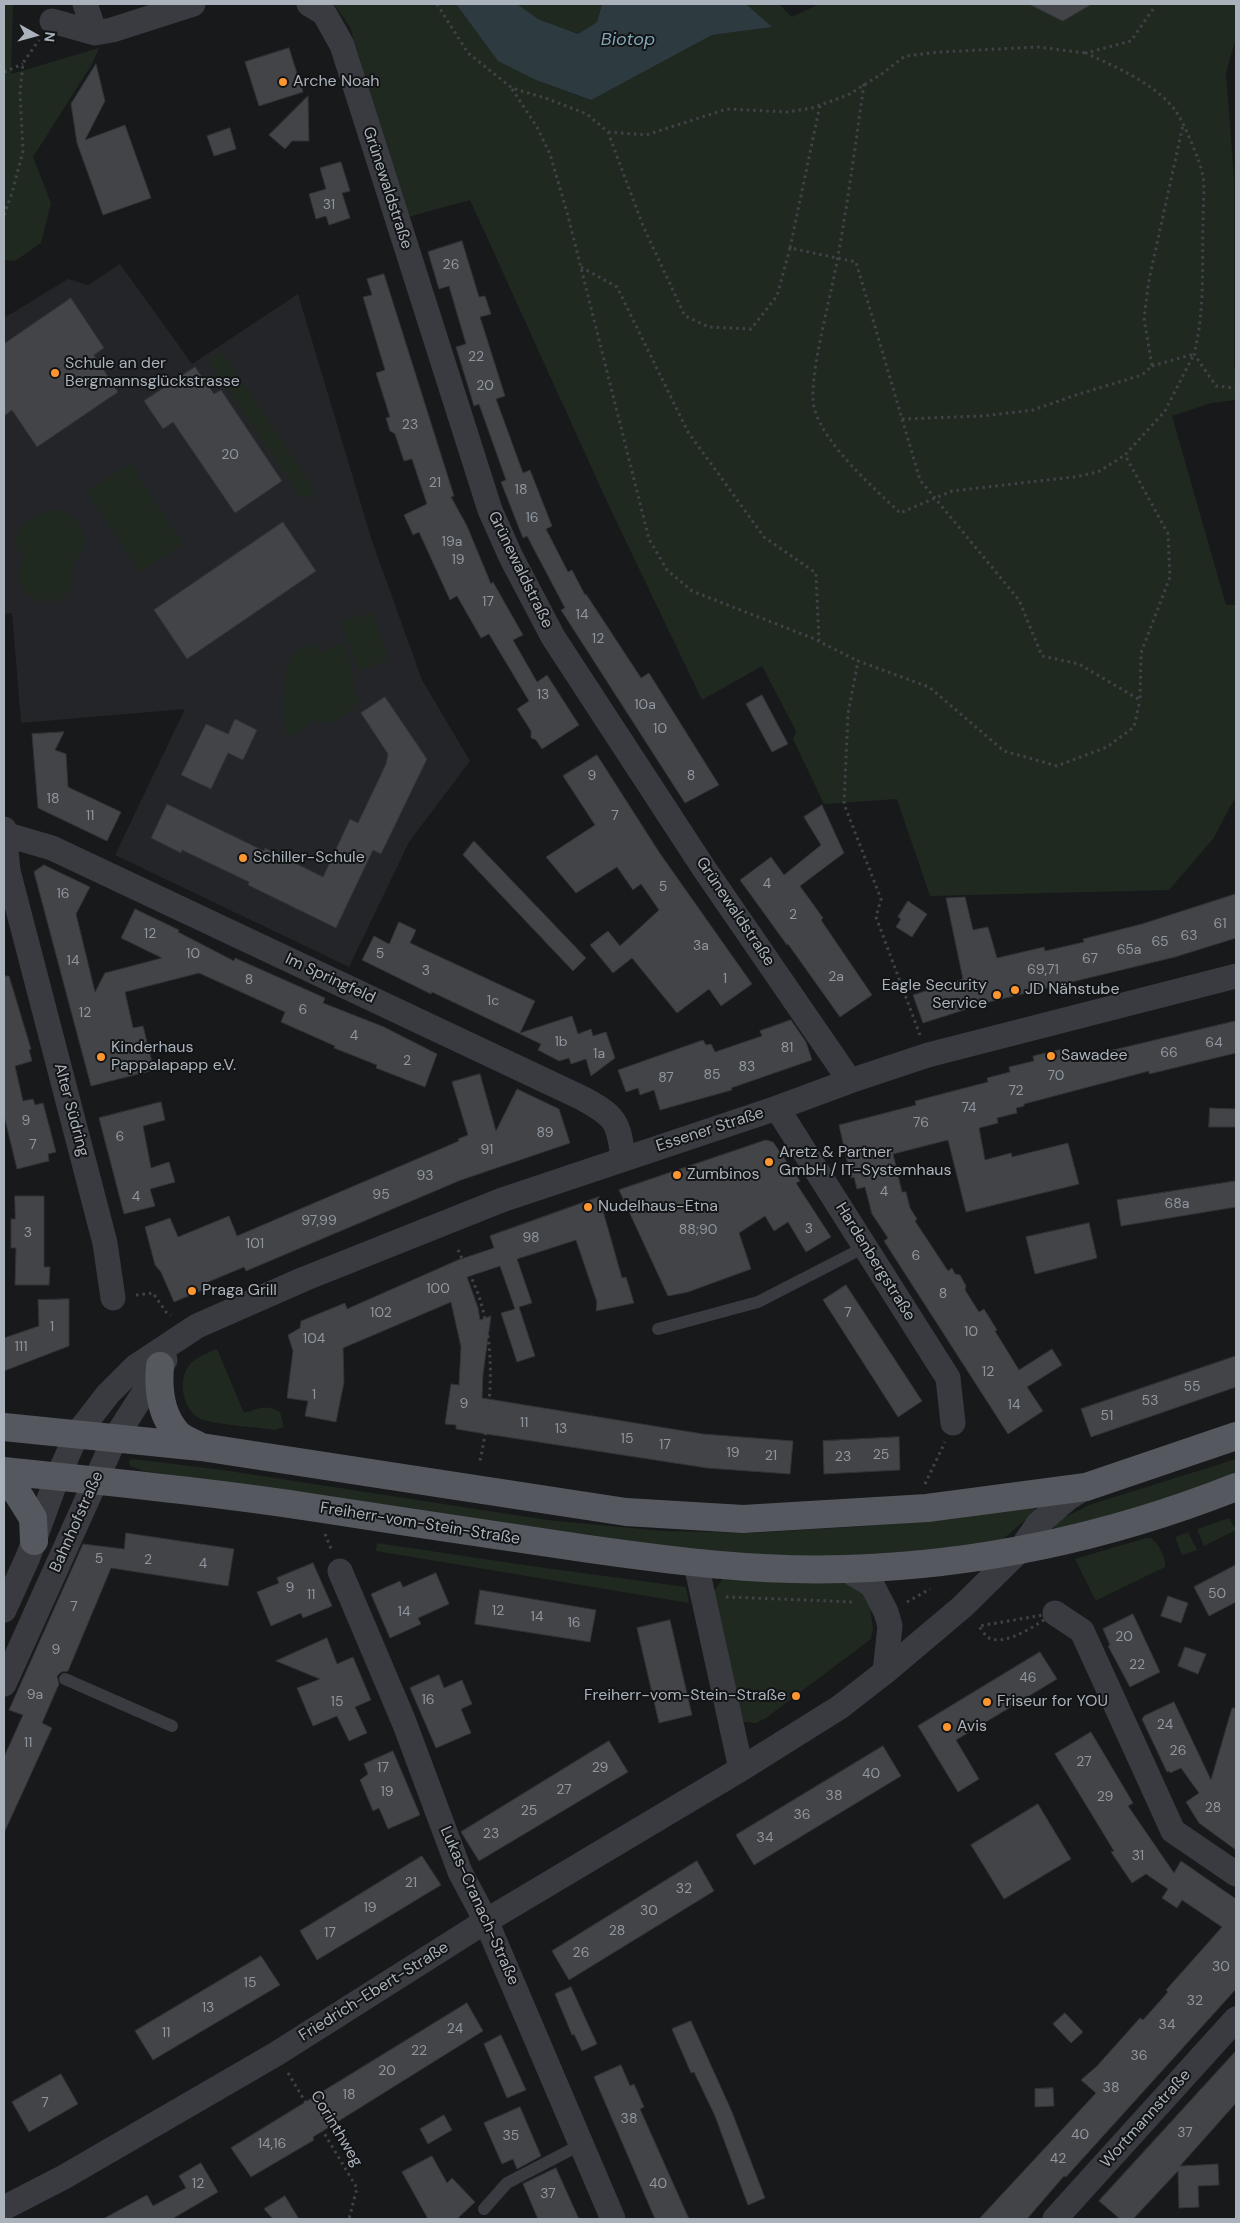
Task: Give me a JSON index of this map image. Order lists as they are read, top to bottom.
{
  "streets": {
    "main road": ["Freiherr-vom-Stein-Straße", "Friedrich-Ebert-Straße"],
    "street": [
      "Grünewaldstraße",
      "Im Springfeld",
      "Alter Südring",
      "Essener Straße",
      "Hardenbergstraße",
      "Bahnhofstraße",
      "Lukas-Cranach-Straße",
      "Wortmannstraße"
    ],
    "path": ["Corinthweg"]
  },
  "crossings": [
    ["Grünewaldstraße", "Essener Straße"],
    ["Im Springfeld", "Alter Südring"],
    ["Im Springfeld", "Essener Straße"],
    ["Essener Straße", "Hardenbergstraße"],
    ["Essener Straße", "Bahnhofstraße"],
    ["Bahnhofstraße", "Freiherr-vom-Stein-Straße"],
    ["Freiherr-vom-Stein-Straße", "Friedrich-Ebert-Straße"],
    ["Lukas-Cranach-Straße", "Friedrich-Ebert-Straße"],
    ["Friedrich-Ebert-Straße", "Corinthweg"]
  ],
  "water": ["Biotop"],
  "places": [
    "Arche Noah",
    "Schule an der Bergmannsglückstrasse",
    "Schiller-Schule",
    "JD Nähstube",
    "Eagle Security Service",
    "Sawadee",
    "Kinderhaus Pappalapapp e.V.",
    "Aretz & Partner GmbH / IT-Systemhaus",
    "Zumbinos",
    "Nudelhaus-Etna",
    "Praga Grill",
    "Freiherr-vom-Stein-Straße",
    "Friseur for YOU",
    "Avis"
  ],
  "house_numbers": [
    "31",
    "26",
    "22",
    "20",
    "23",
    "20",
    "21",
    "18",
    "16",
    "19a",
    "19",
    "17",
    "14",
    "12",
    "13",
    "10a",
    "10",
    "9",
    "8",
    "18",
    "11",
    "7",
    "4",
    "5",
    "16",
    "2",
    "61",
    "12",
    "63",
    "65",
    "3a",
    "65a",
    "10",
    "5",
    "67",
    "14",
    "69,71",
    "3",
    "2a",
    "1",
    "8",
    "1c",
    "6",
    "12",
    "4",
    "1b",
    "64",
    "81",
    "66",
    "1a",
    "2",
    "83",
    "85",
    "70",
    "87",
    "72",
    "74",
    "9",
    "76",
    "89",
    "6",
    "7",
    "91",
    "93",
    "4",
    "95",
    "4",
    "68a",
    "97,99",
    "3",
    "88;90",
    "3",
    "98",
    "101",
    "6",
    "100",
    "8",
    "102",
    "7",
    "1",
    "10",
    "104",
    "111",
    "12",
    "55",
    "1",
    "53",
    "9",
    "14",
    "51",
    "11",
    "13",
    "15",
    "17",
    "19",
    "25",
    "21",
    "23",
    "5",
    "2",
    "4",
    "9",
    "50",
    "11",
    "7",
    "12",
    "14",
    "14",
    "16",
    "20",
    "9",
    "22",
    "46",
    "9a",
    "16",
    "15",
    "24",
    "11",
    "26",
    "27",
    "17",
    "29",
    "40",
    "27",
    "19",
    "38",
    "29",
    "28",
    "25",
    "36",
    "23",
    "34",
    "31",
    "21",
    "32",
    "19",
    "30",
    "28",
    "17",
    "26",
    "30",
    "15",
    "32",
    "13",
    "34",
    "24",
    "11",
    "22",
    "36",
    "20",
    "38",
    "18",
    "7",
    "38",
    "37",
    "40",
    "35",
    "14,16",
    "42",
    "12",
    "40",
    "37"
  ],
  "north": "right"
}
